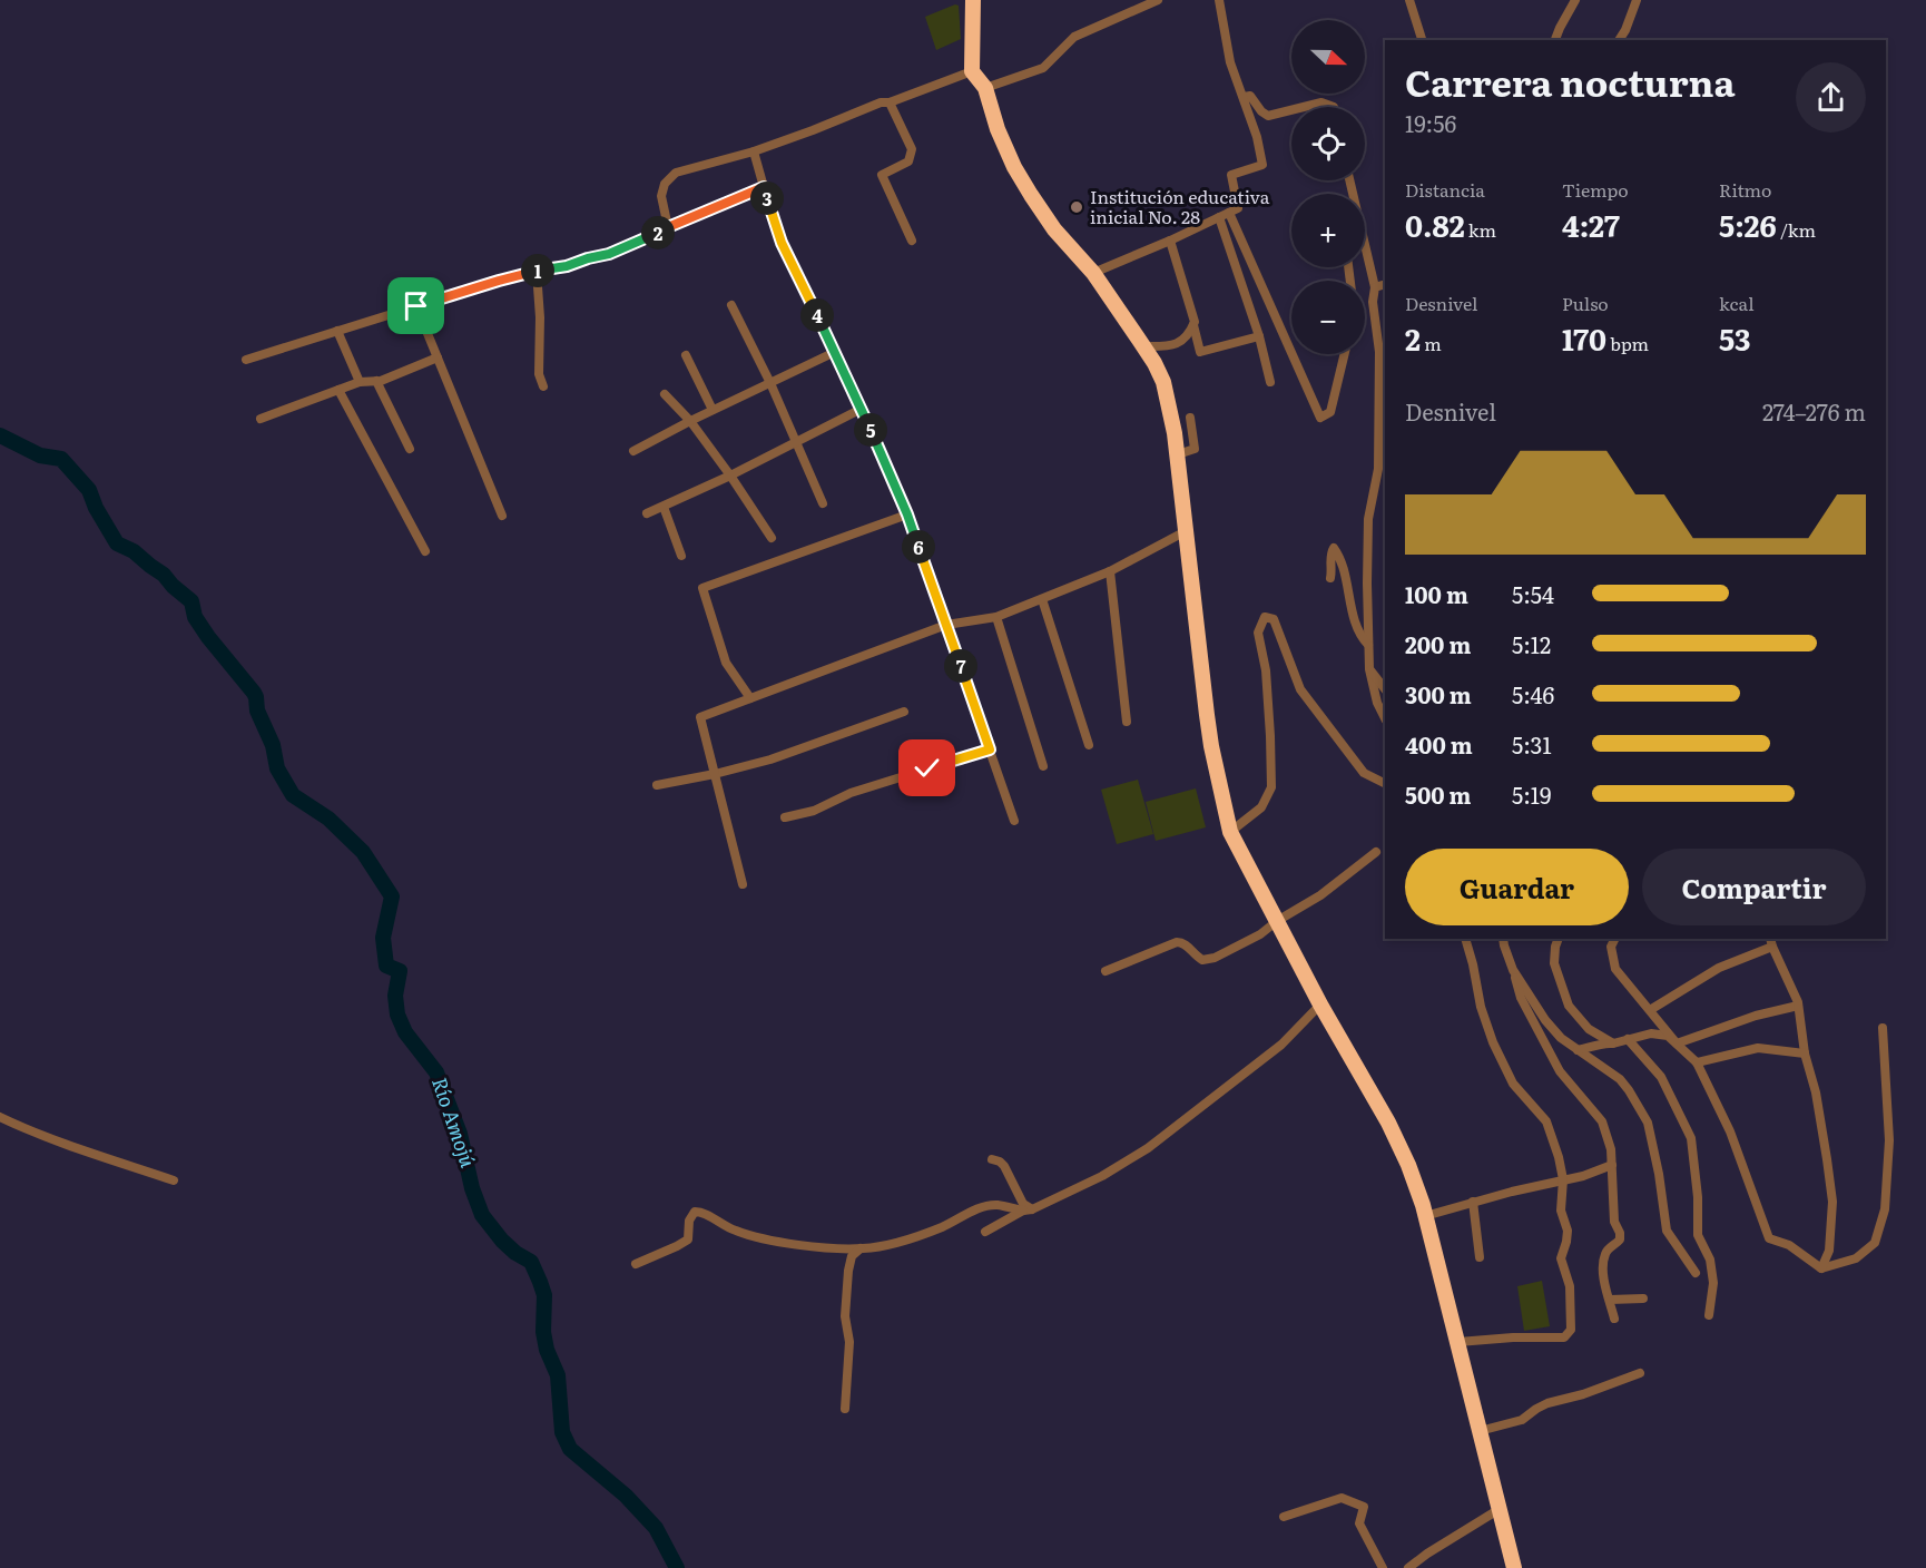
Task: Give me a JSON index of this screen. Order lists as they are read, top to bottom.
{
  "water": ["Río Amojú"],
  "places": ["Institución educativa inicial No. 28"],
  "north": "right",
  "page": {
    "map_buttons": ["+", "−"],
    "heading": ["Carrera nocturna", "19:56"],
    "stats": [
      ["Distancia", "0.82 km"],
      ["Tiempo", "4:27"],
      ["Ritmo", "5:26 /km"],
      ["Desnivel", "2 m"],
      ["Pulso", "170 bpm"],
      ["kcal", "53"]
    ],
    "pins": [
      "3",
      "2",
      "1",
      "4",
      "5",
      "6",
      "7"
    ],
    "chart": ["Desnivel", "274–276 m"],
    "list": [
      {
        "name": "100 m",
        "note": "5:54"
      },
      {
        "name": "200 m",
        "note": "5:12"
      },
      {
        "name": "300 m",
        "note": "5:46"
      },
      {
        "name": "400 m",
        "note": "5:31"
      },
      {
        "name": "500 m",
        "note": "5:19"
      }
    ],
    "buttons": ["Guardar", "Compartir"]
  }
}
